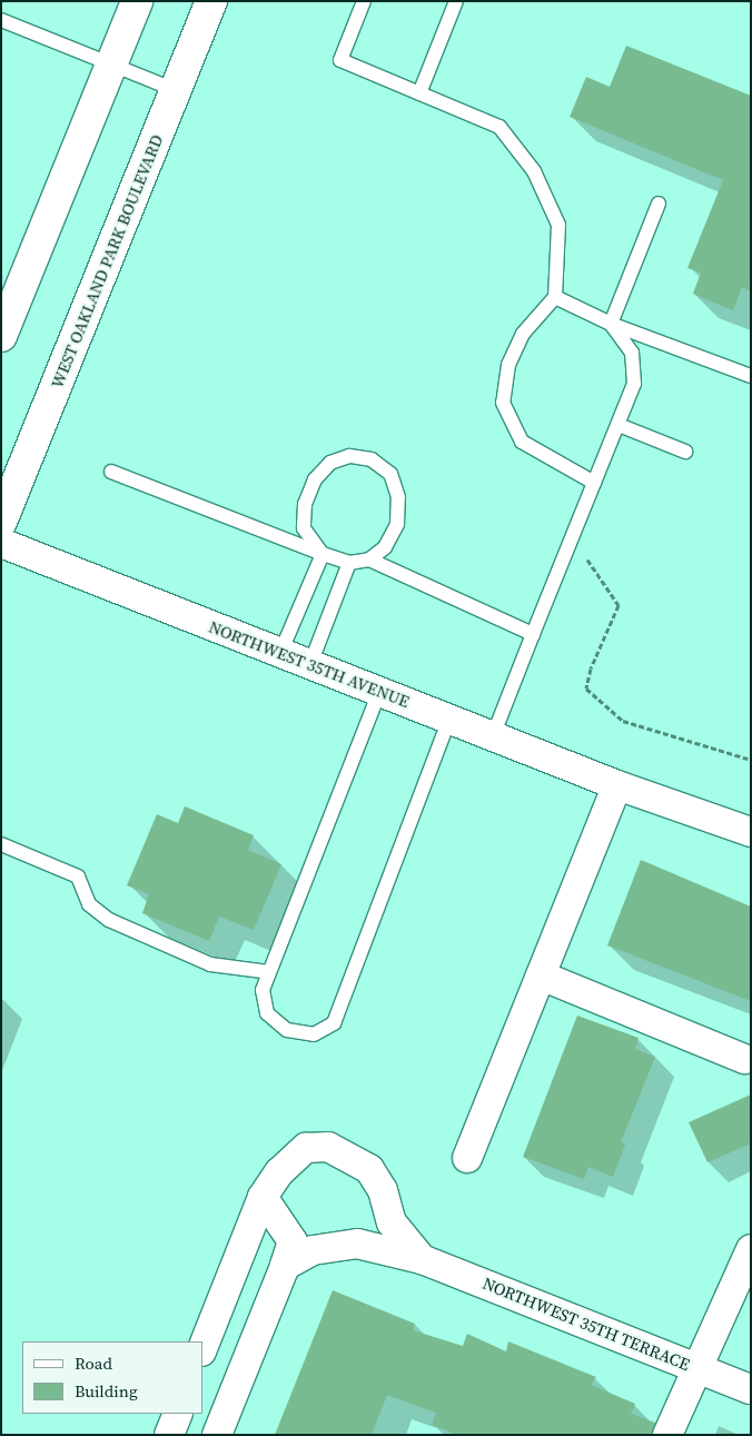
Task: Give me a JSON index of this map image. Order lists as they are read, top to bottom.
{
  "streets": {
    "main road": ["WEST OAKLAND PARK BOULEVARD"],
    "street": ["NORTHWEST 35TH AVENUE", "NORTHWEST 35TH TERRACE"]
  },
  "legend": ["Road", "Building"]
}
